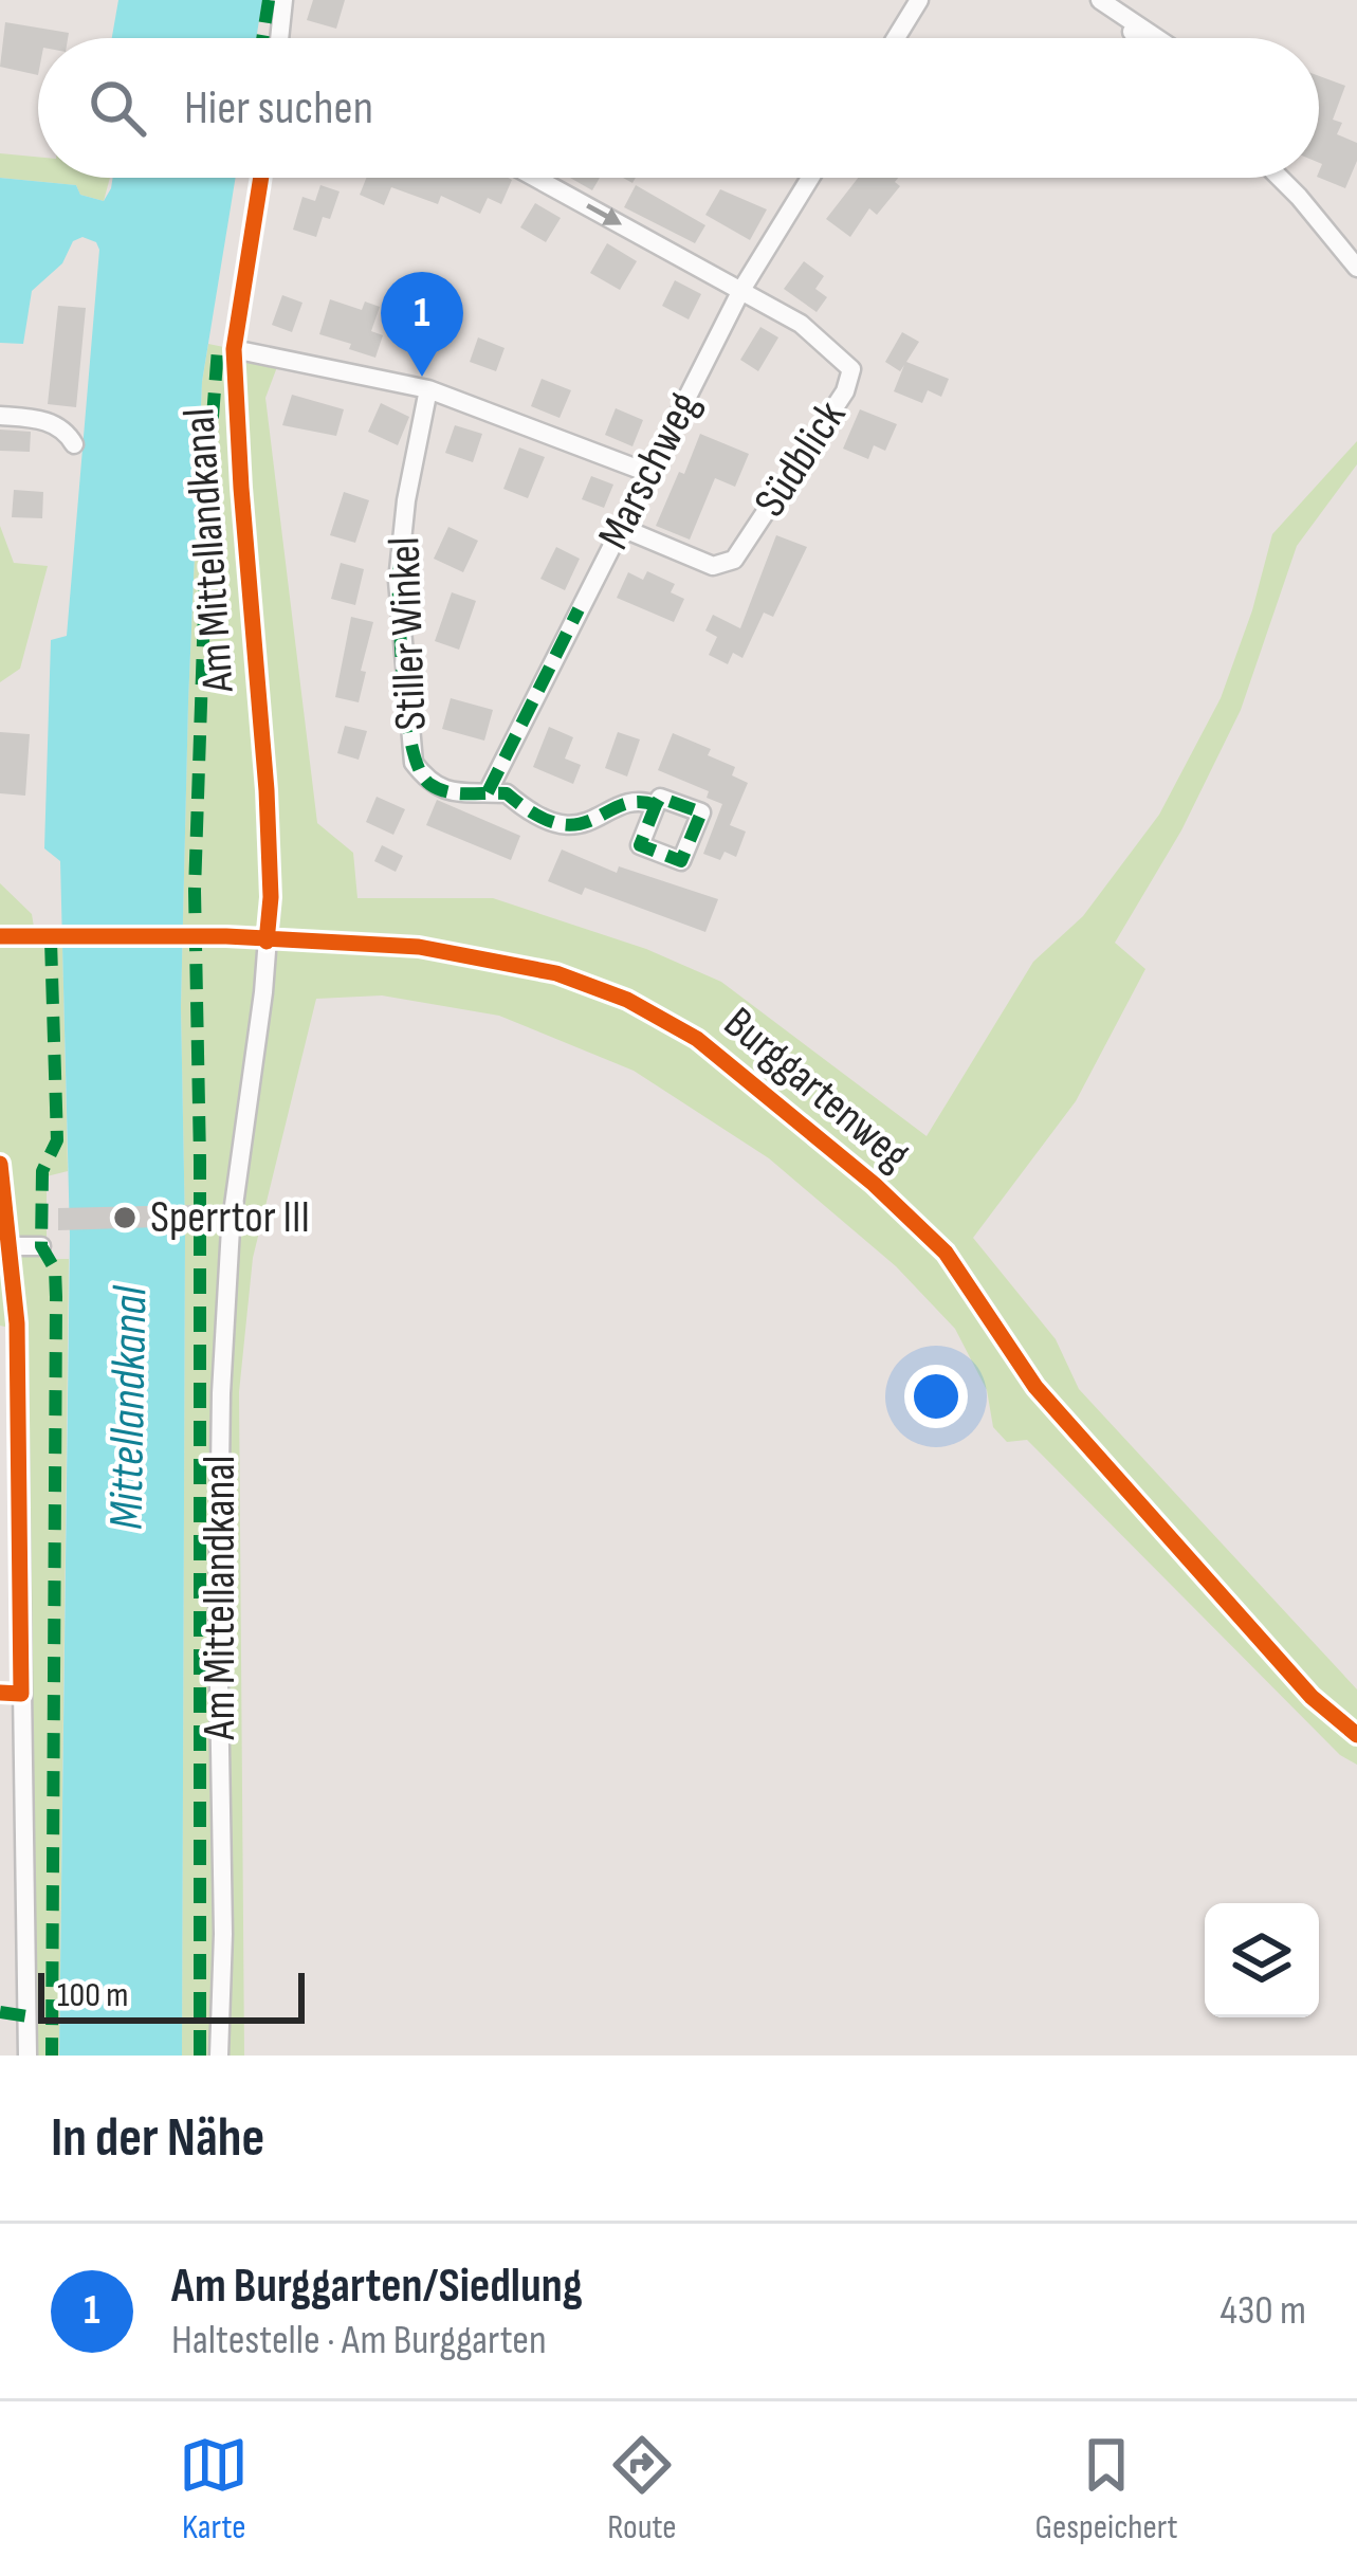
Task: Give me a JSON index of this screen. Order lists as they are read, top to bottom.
{
  "streets": {
    "street": [
      "Südblick",
      "Marschweg",
      "Am Mittellandkanal",
      "Stiller Winkel",
      "Burggartenweg"
    ]
  },
  "crossings": [
    ["Südblick", "Marschweg"],
    ["Marschweg", "Stiller Winkel"],
    ["Am Mittellandkanal", "Burggartenweg"]
  ],
  "water": ["Mittellandkanal"],
  "places": ["Sperrtor III"],
  "scale_bar": "100 m",
  "page": {
    "search": "Hier suchen",
    "pins": "1",
    "scale": "100 m",
    "heading": "In der Nähe",
    "list": [
      {
        "mark": "1",
        "name": "Am Burggarten/Siedlung",
        "note": "Haltestelle · Am Burggarten",
        "value": "430 m"
      }
    ],
    "nav": ["Karte", "Route", "Gespeichert"]
  }
}
